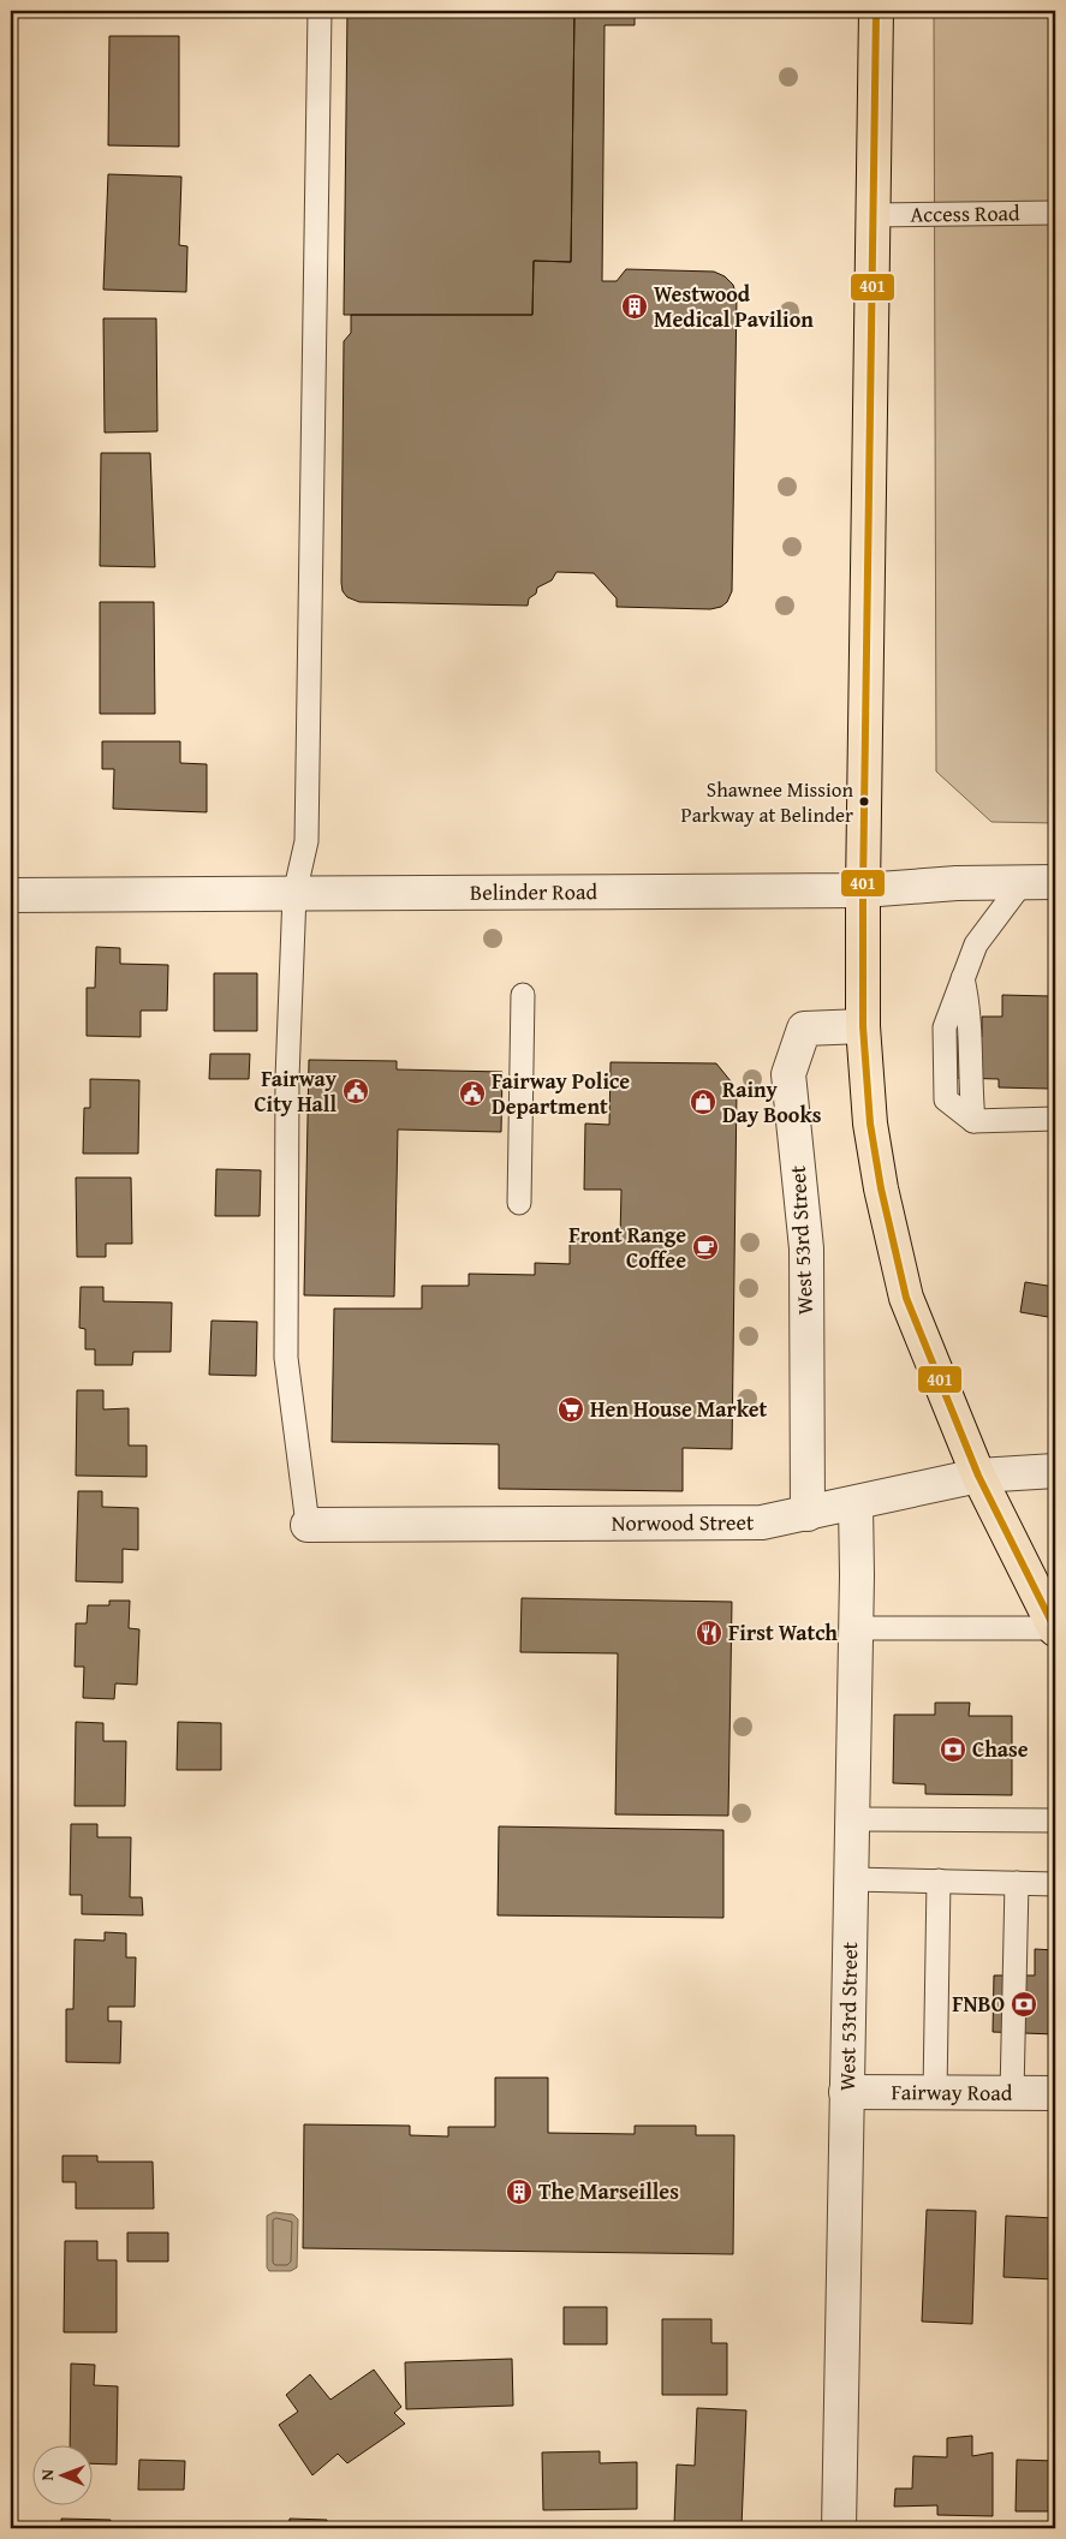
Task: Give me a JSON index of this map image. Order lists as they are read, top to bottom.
{
  "streets": {
    "street": [
      "Belinder Road",
      "West 53rd Street",
      "Norwood Street",
      "Fairway Road"
    ],
    "lane": ["Access Road"]
  },
  "crossings": [
    ["West 53rd Street", "Norwood Street"],
    ["West 53rd Street", "Fairway Road"]
  ],
  "places": {
    "building": ["Westwood Medical Pavilion", "The Marseilles"],
    "other": ["Shawnee Mission Parkway at Belinder"],
    "public building": ["Fairway City Hall", "Fairway Police Department"],
    "shop": ["Rainy Day Books"],
    "cafe": ["Front Range Coffee"],
    "supermarket": ["Hen House Market"],
    "restaurant": ["First Watch"],
    "bank": ["Chase", "FNBO"]
  },
  "lines": ["transit line 401"],
  "north": "left"
}
